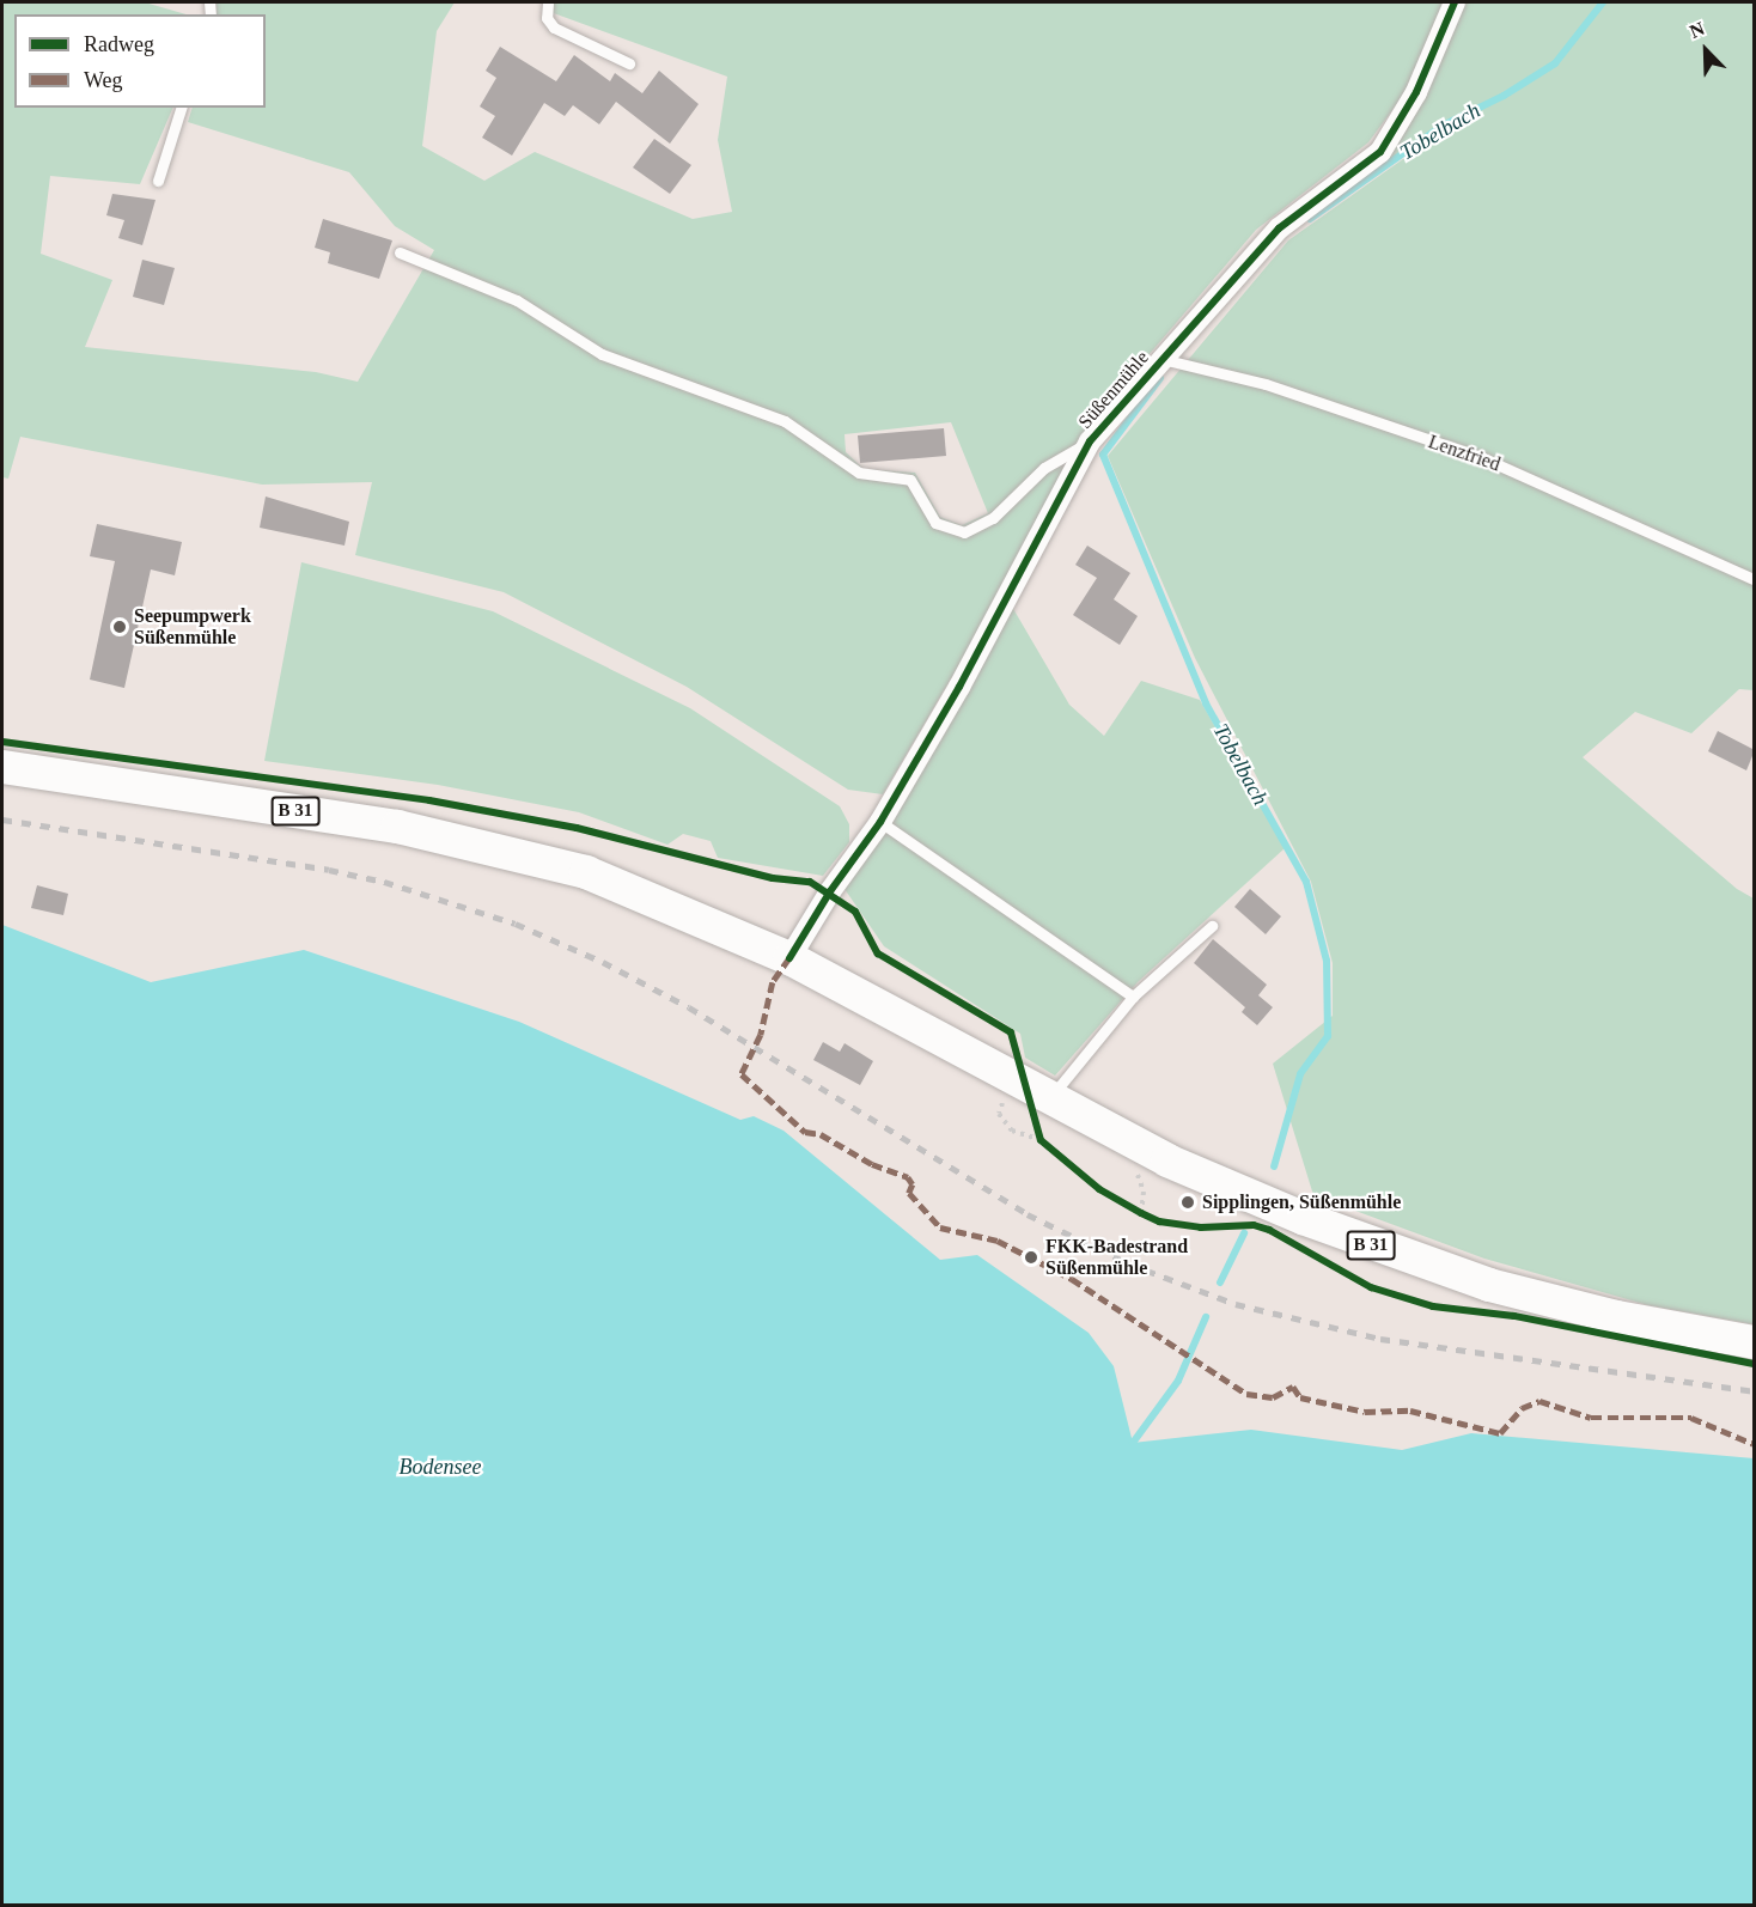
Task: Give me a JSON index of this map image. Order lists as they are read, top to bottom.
{
  "streets": {
    "main road": ["B 31"],
    "street": ["Süßenmühle"],
    "lane": ["Lenzfried"]
  },
  "crossings": [
    ["Süßenmühle", "Lenzfried"],
    ["Süßenmühle", "B 31"]
  ],
  "water": ["Tobelbach", "Bodensee"],
  "places": ["Seepumpwerk Süßenmühle", "Sipplingen, Süßenmühle", "FKK-Badestrand Süßenmühle"],
  "legend": ["Radweg", "Weg"],
  "north": "top left"
}
